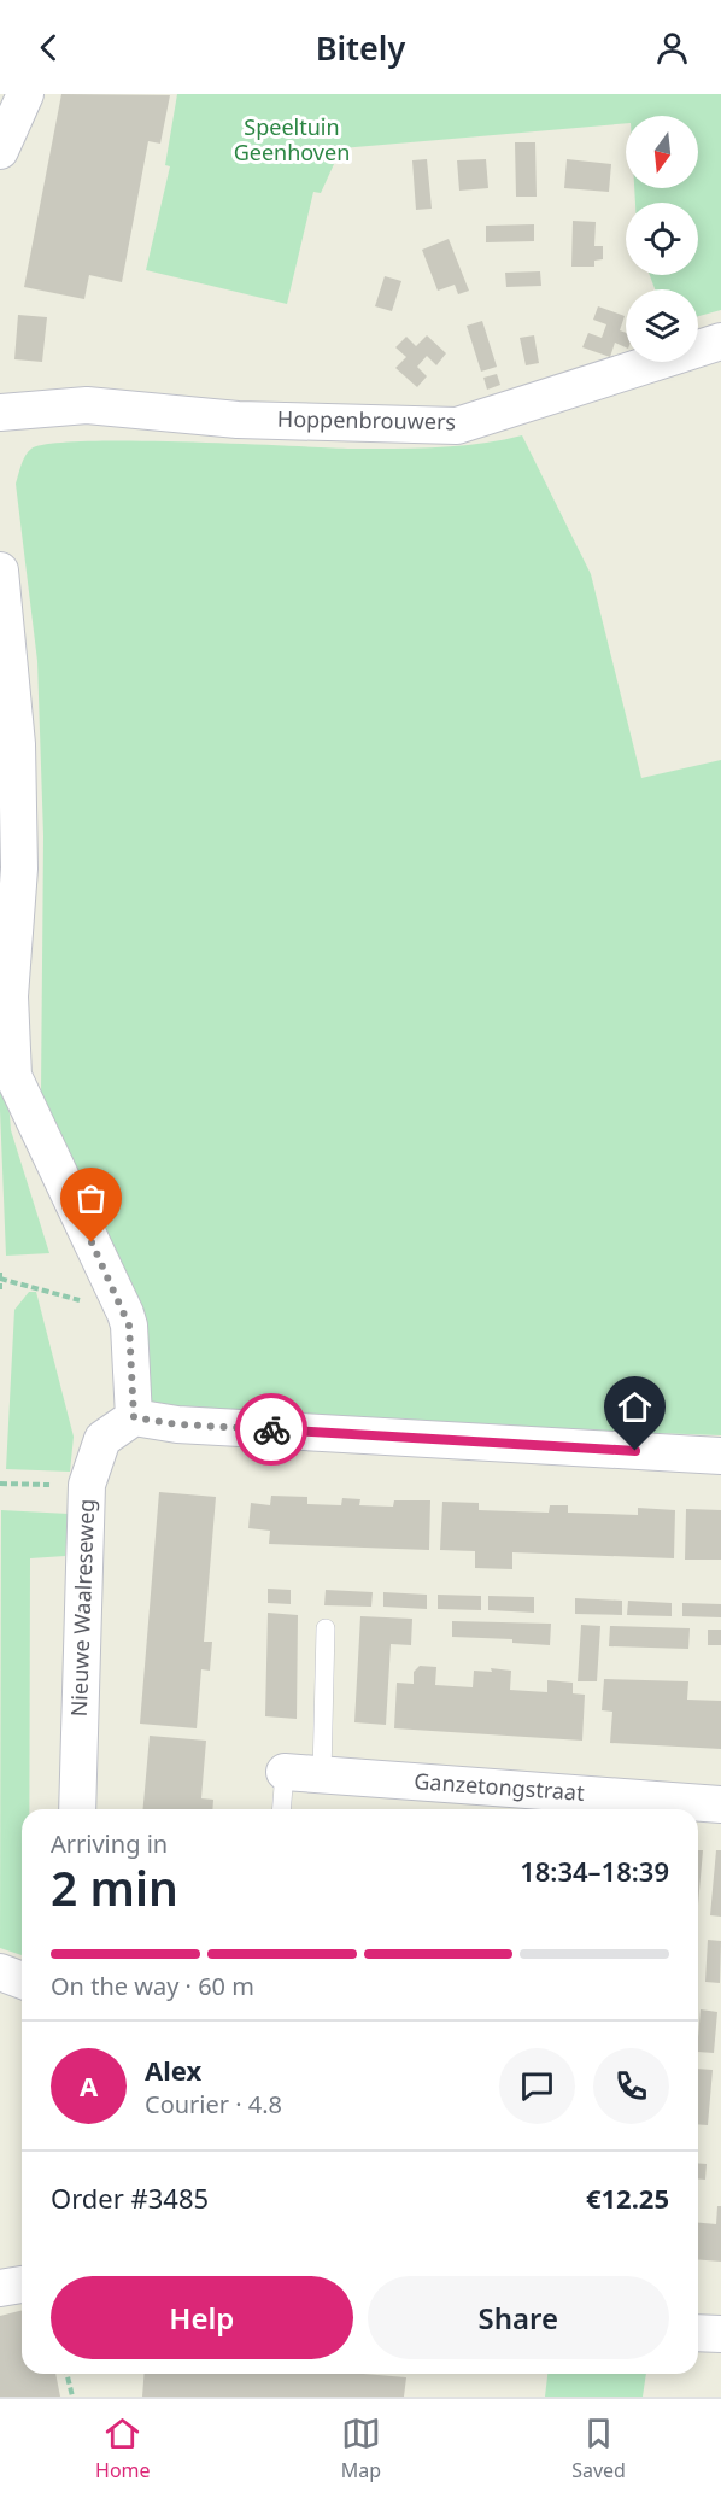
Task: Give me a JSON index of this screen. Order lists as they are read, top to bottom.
{
  "streets": {
    "street": ["Hoppenbrouwers", "Nieuwe Waalreseweg", "Ganzetongstraat"]
  },
  "parks": ["Speeltuin Geenhoven"],
  "north": "bottom",
  "page": {
    "header": "Bitely",
    "heading": ["2 min", "Arriving in", "18:34–18:39"],
    "panel": [
      "Alex",
      "Courier · 4.8",
      "Order #3485",
      "€12.25"
    ],
    "bar": "On the way · 60 m",
    "round": "A",
    "buttons": ["Help", "Share"],
    "tabs": ["Home", "Map", "Saved"]
  }
}
